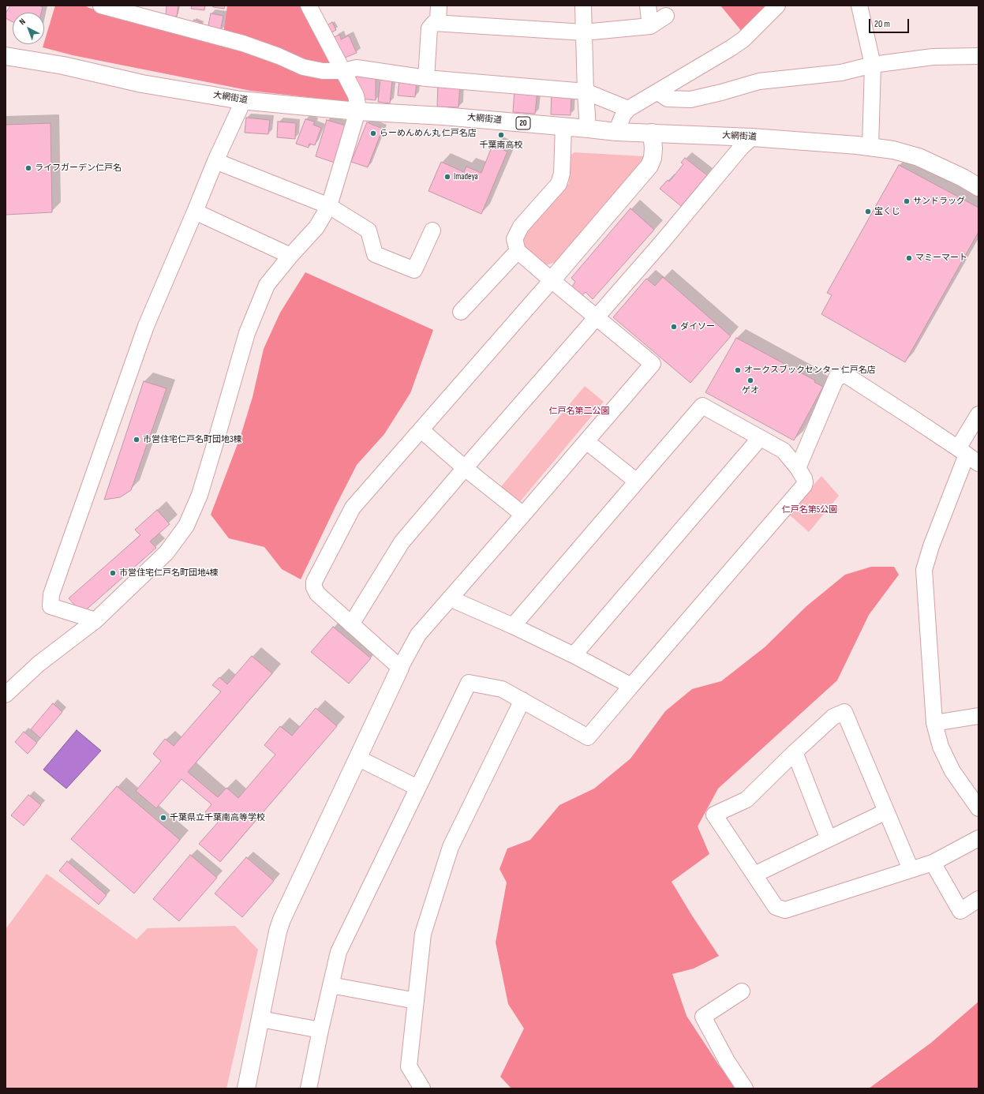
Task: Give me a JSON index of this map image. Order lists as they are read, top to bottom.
{
  "streets": {
    "main road": ["大網街道", "20"]
  },
  "parks": ["仁戸名第二公園", "仁戸名第5公園"],
  "places": [
    "らーめんめん丸 仁戸名店",
    "千葉南高校",
    "ライフガーデン仁戸名",
    "Imadeya",
    "サンドラッグ",
    "宝くじ",
    "マミーマート",
    "ダイソー",
    "オークスブックセンター 仁戸名店",
    "ゲオ",
    "市営住宅仁戸名町団地3棟",
    "市営住宅仁戸名町団地4棟",
    "千葉県立千葉南高等学校"
  ],
  "scale_bar": "20 m",
  "north": "top left"
}
